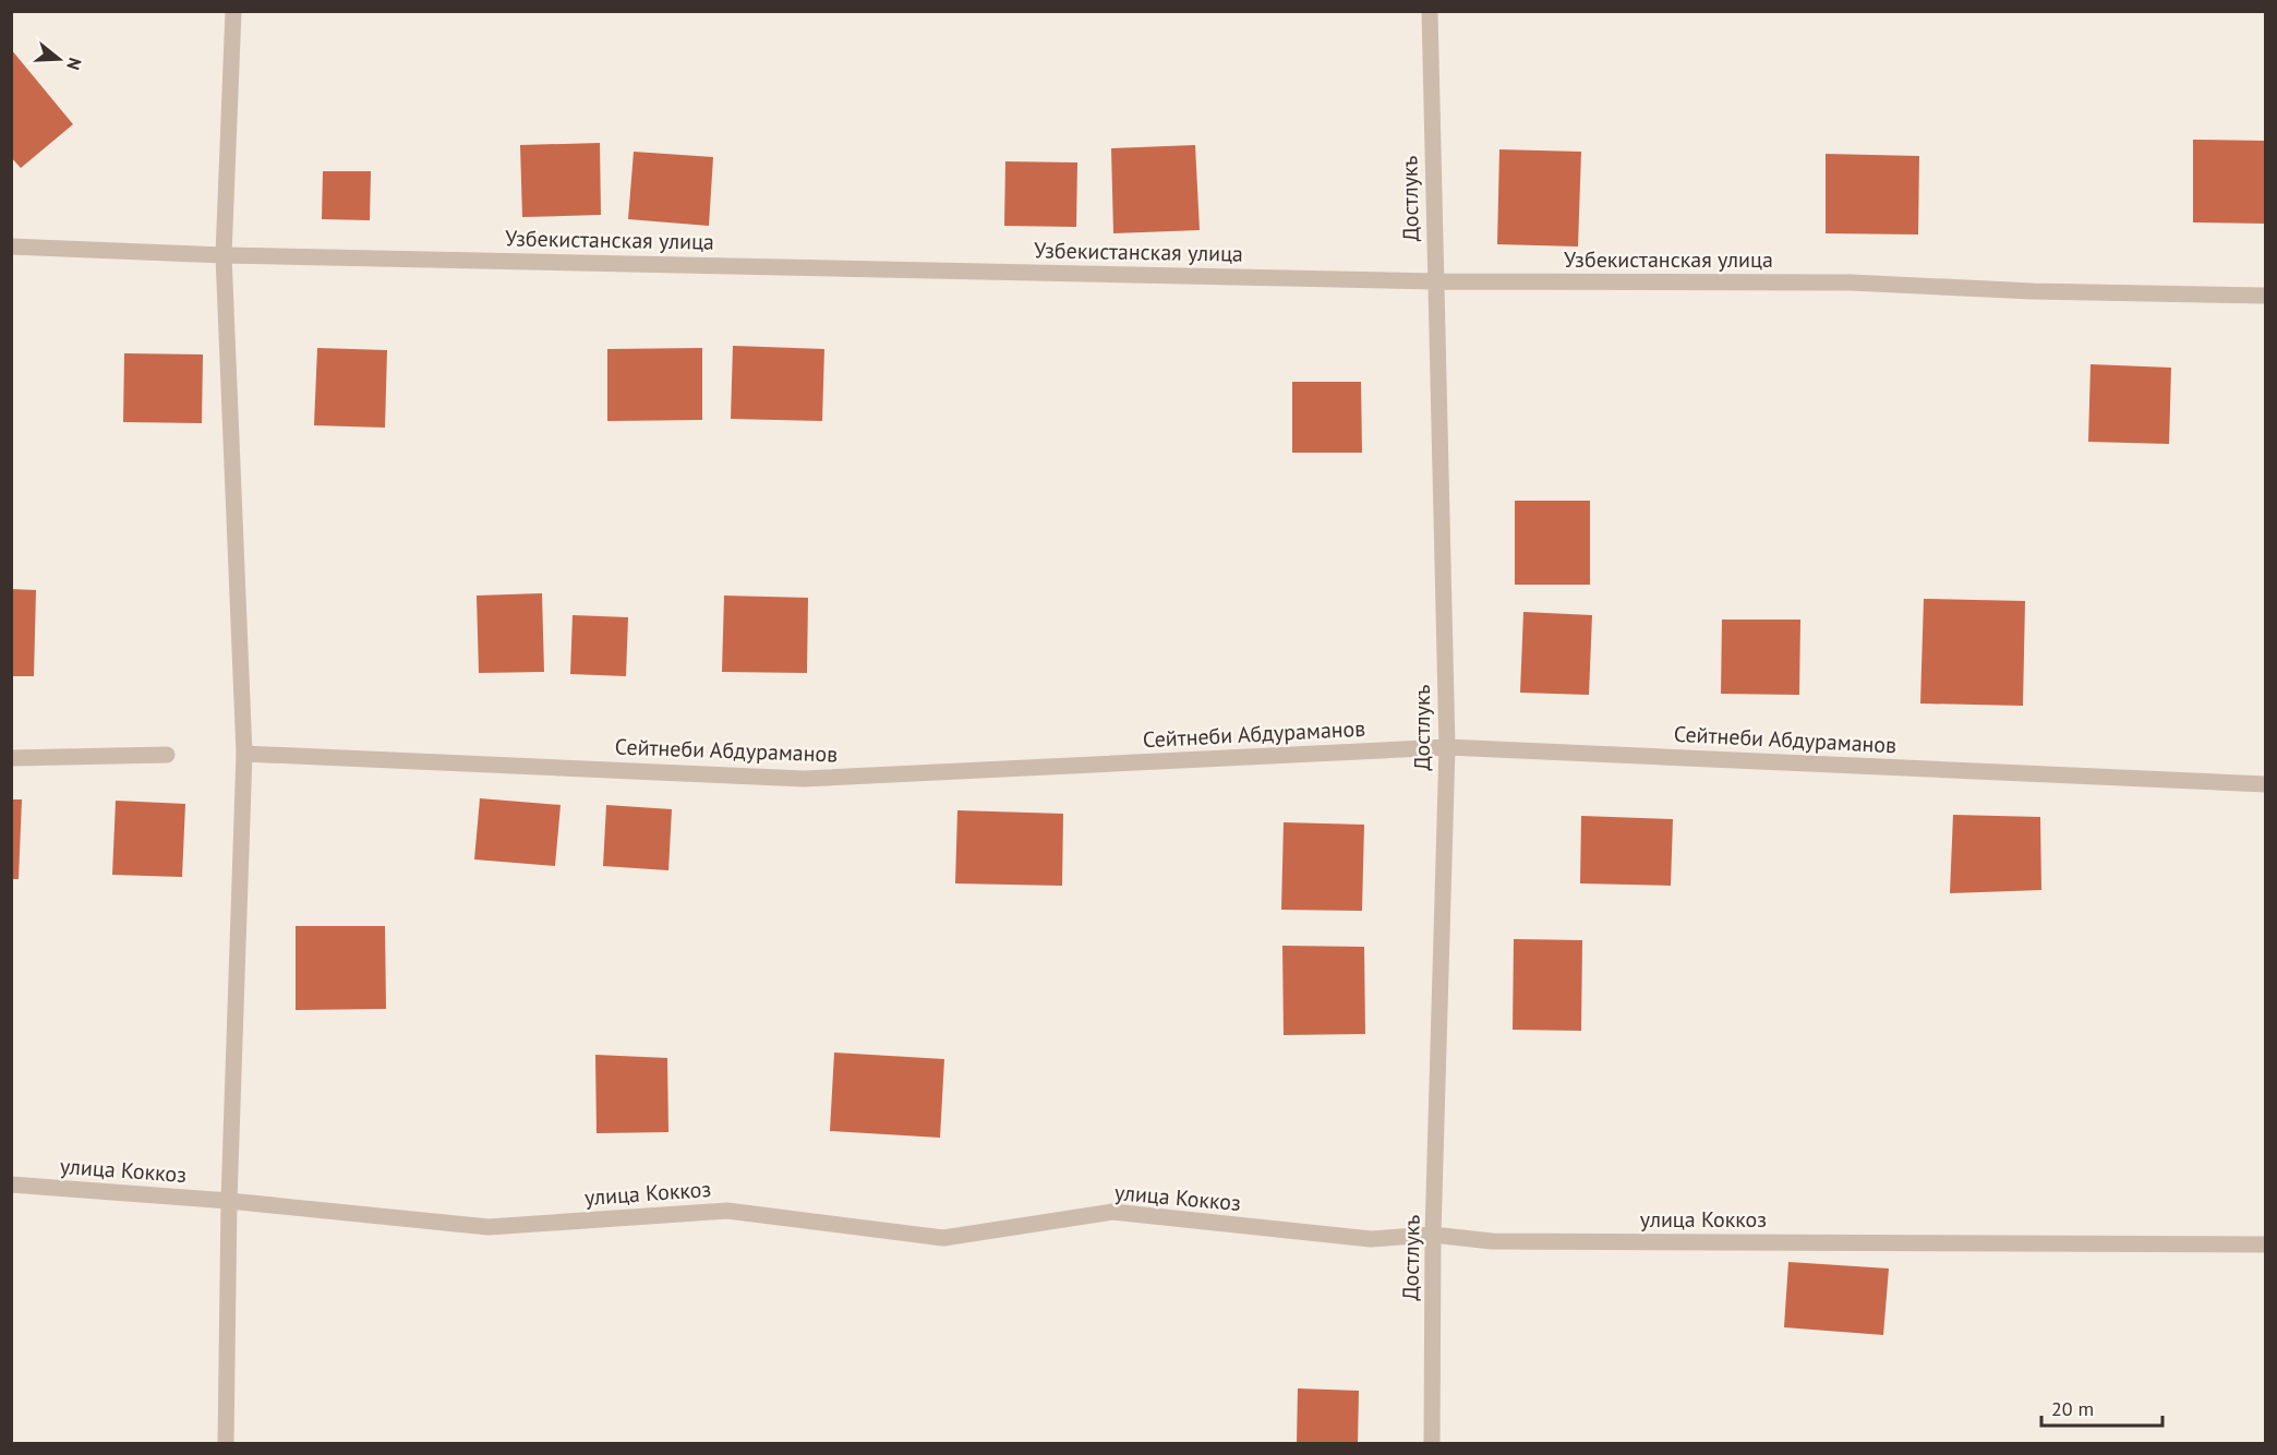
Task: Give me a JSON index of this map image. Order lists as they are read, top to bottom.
{
  "streets": {
    "street": [
      "Достлукъ",
      "Узбекистанская улица",
      "Сейтнеби Абдураманов",
      "улица Коккоз"
    ]
  },
  "crossings": [
    ["Достлукъ", "Узбекистанская улица"],
    ["Достлукъ", "Сейтнеби Абдураманов"],
    ["Достлукъ", "улица Коккоз"]
  ],
  "scale_bar": "20 m",
  "north": "right"
}
